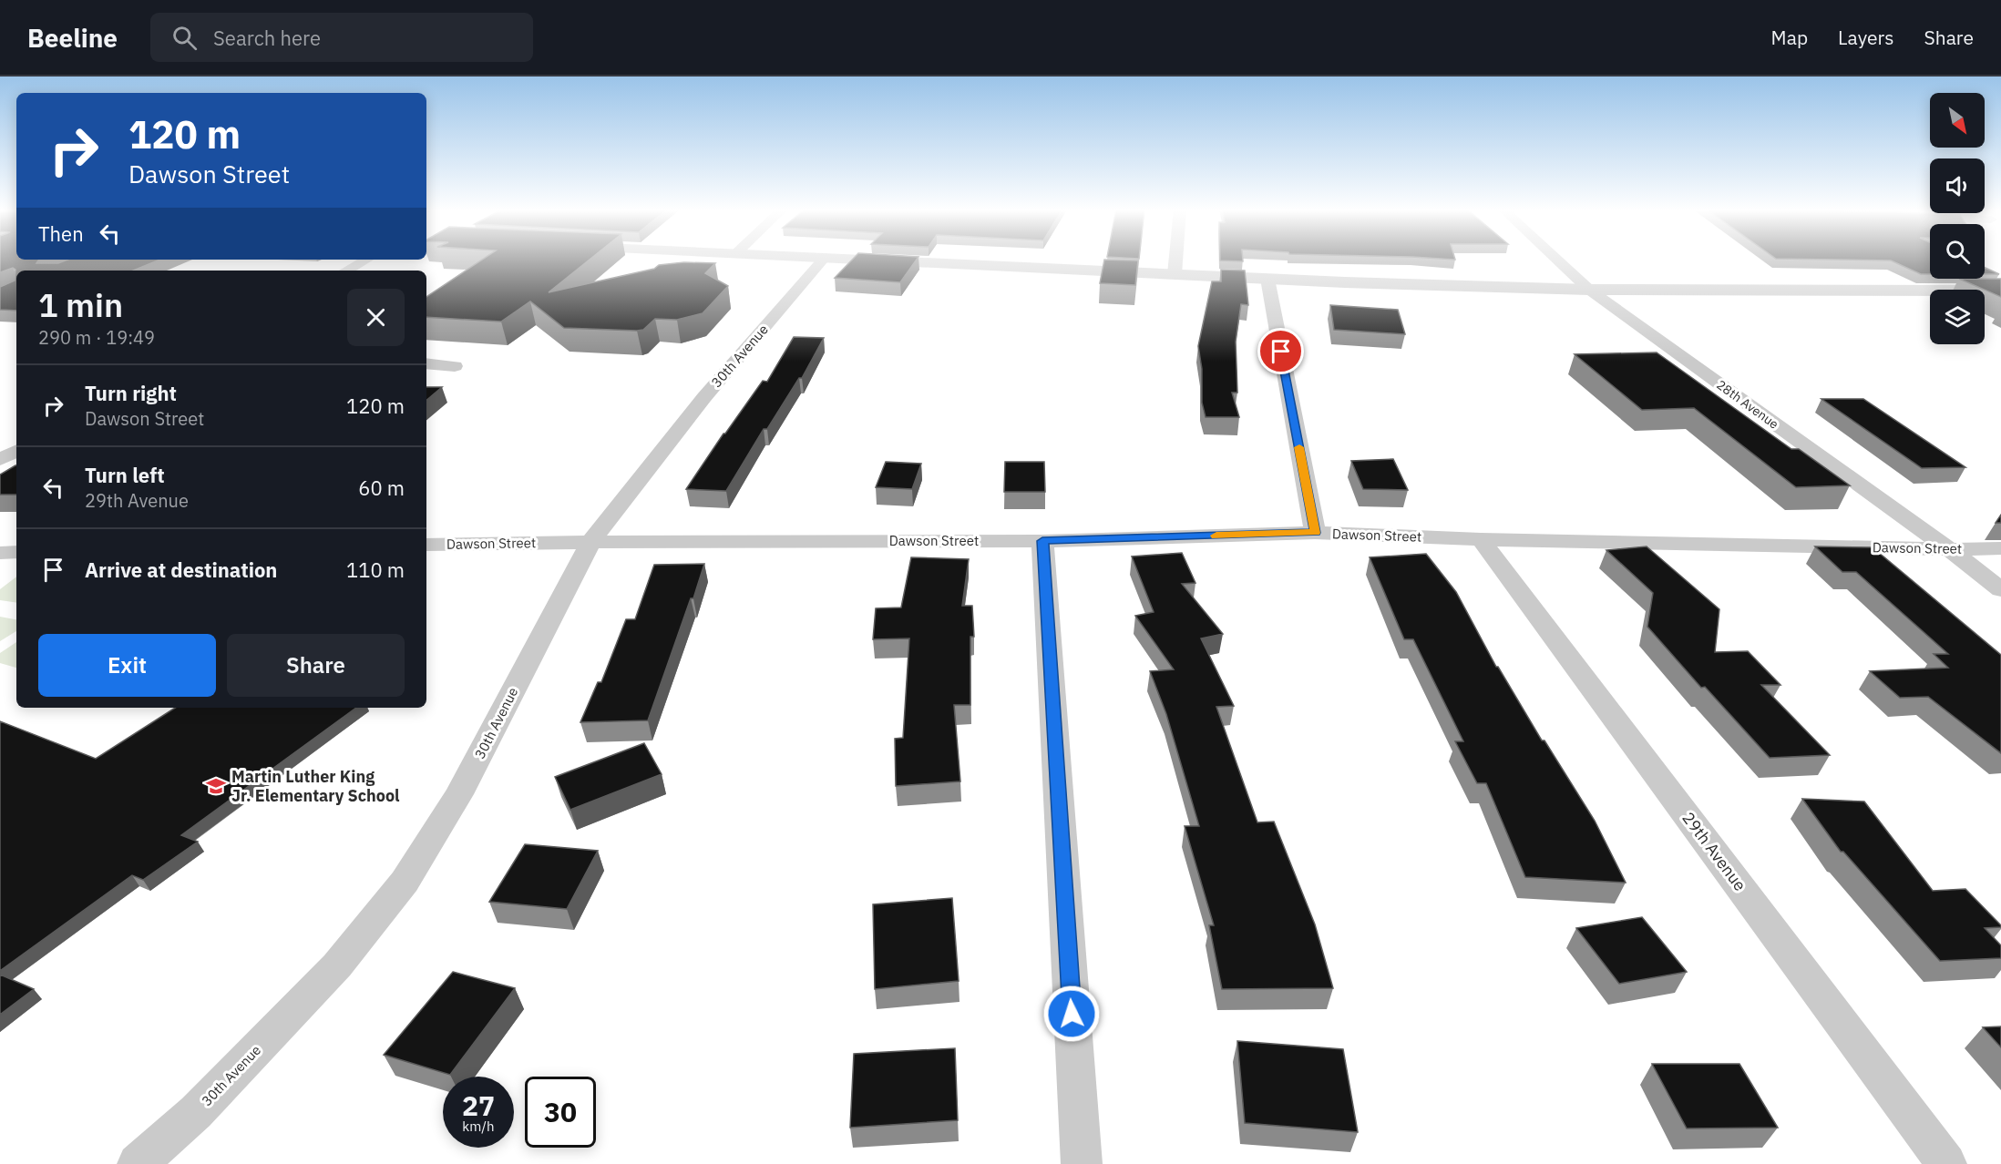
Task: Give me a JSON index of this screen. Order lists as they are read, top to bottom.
{
  "streets": {
    "street": [
      "30th Avenue",
      "28th Avenue",
      "Dawson Street",
      "29th Avenue"
    ]
  },
  "crossings": [
    ["30th Avenue", "Dawson Street"],
    ["28th Avenue", "Dawson Street"],
    ["Dawson Street", "29th Avenue"]
  ],
  "places": {
    "school or university": ["Martin Luther King Jr. Elementary School"]
  },
  "north": "bottom right",
  "page": {
    "header": "Beeline",
    "search": "Search here",
    "nav": ["Map", "Layers", "Share"],
    "turn": ["120 m", "Dawson Street"],
    "then": "Then",
    "heading": ["1 min", "290 m · 19:49"],
    "list": [
      {
        "name": "Turn right",
        "note": "Dawson Street",
        "value": "120 m"
      },
      {
        "name": "Turn left",
        "note": "29th Avenue",
        "value": "60 m"
      },
      {
        "name": "Arrive at destination",
        "value": "110 m"
      }
    ],
    "buttons": ["Exit", "Share"],
    "speed": "27 km/h",
    "limit": "30"
  }
}
